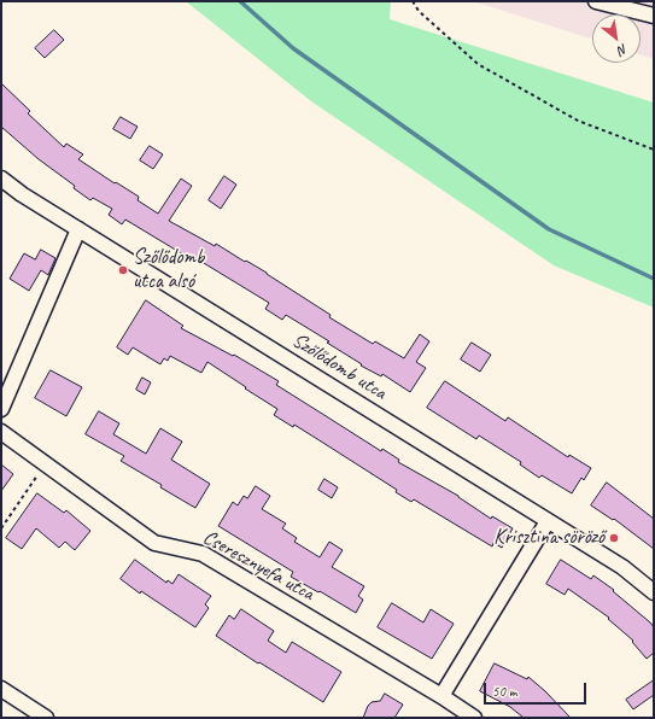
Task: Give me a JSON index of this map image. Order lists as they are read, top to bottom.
{
  "streets": {
    "street": ["Szőlődomb utca", "Cseresznyefa utca"]
  },
  "places": ["Szőlődomb utca alsó", "Krisztina söröző"],
  "scale_bar": "50 m",
  "north": "bottom right"
}
